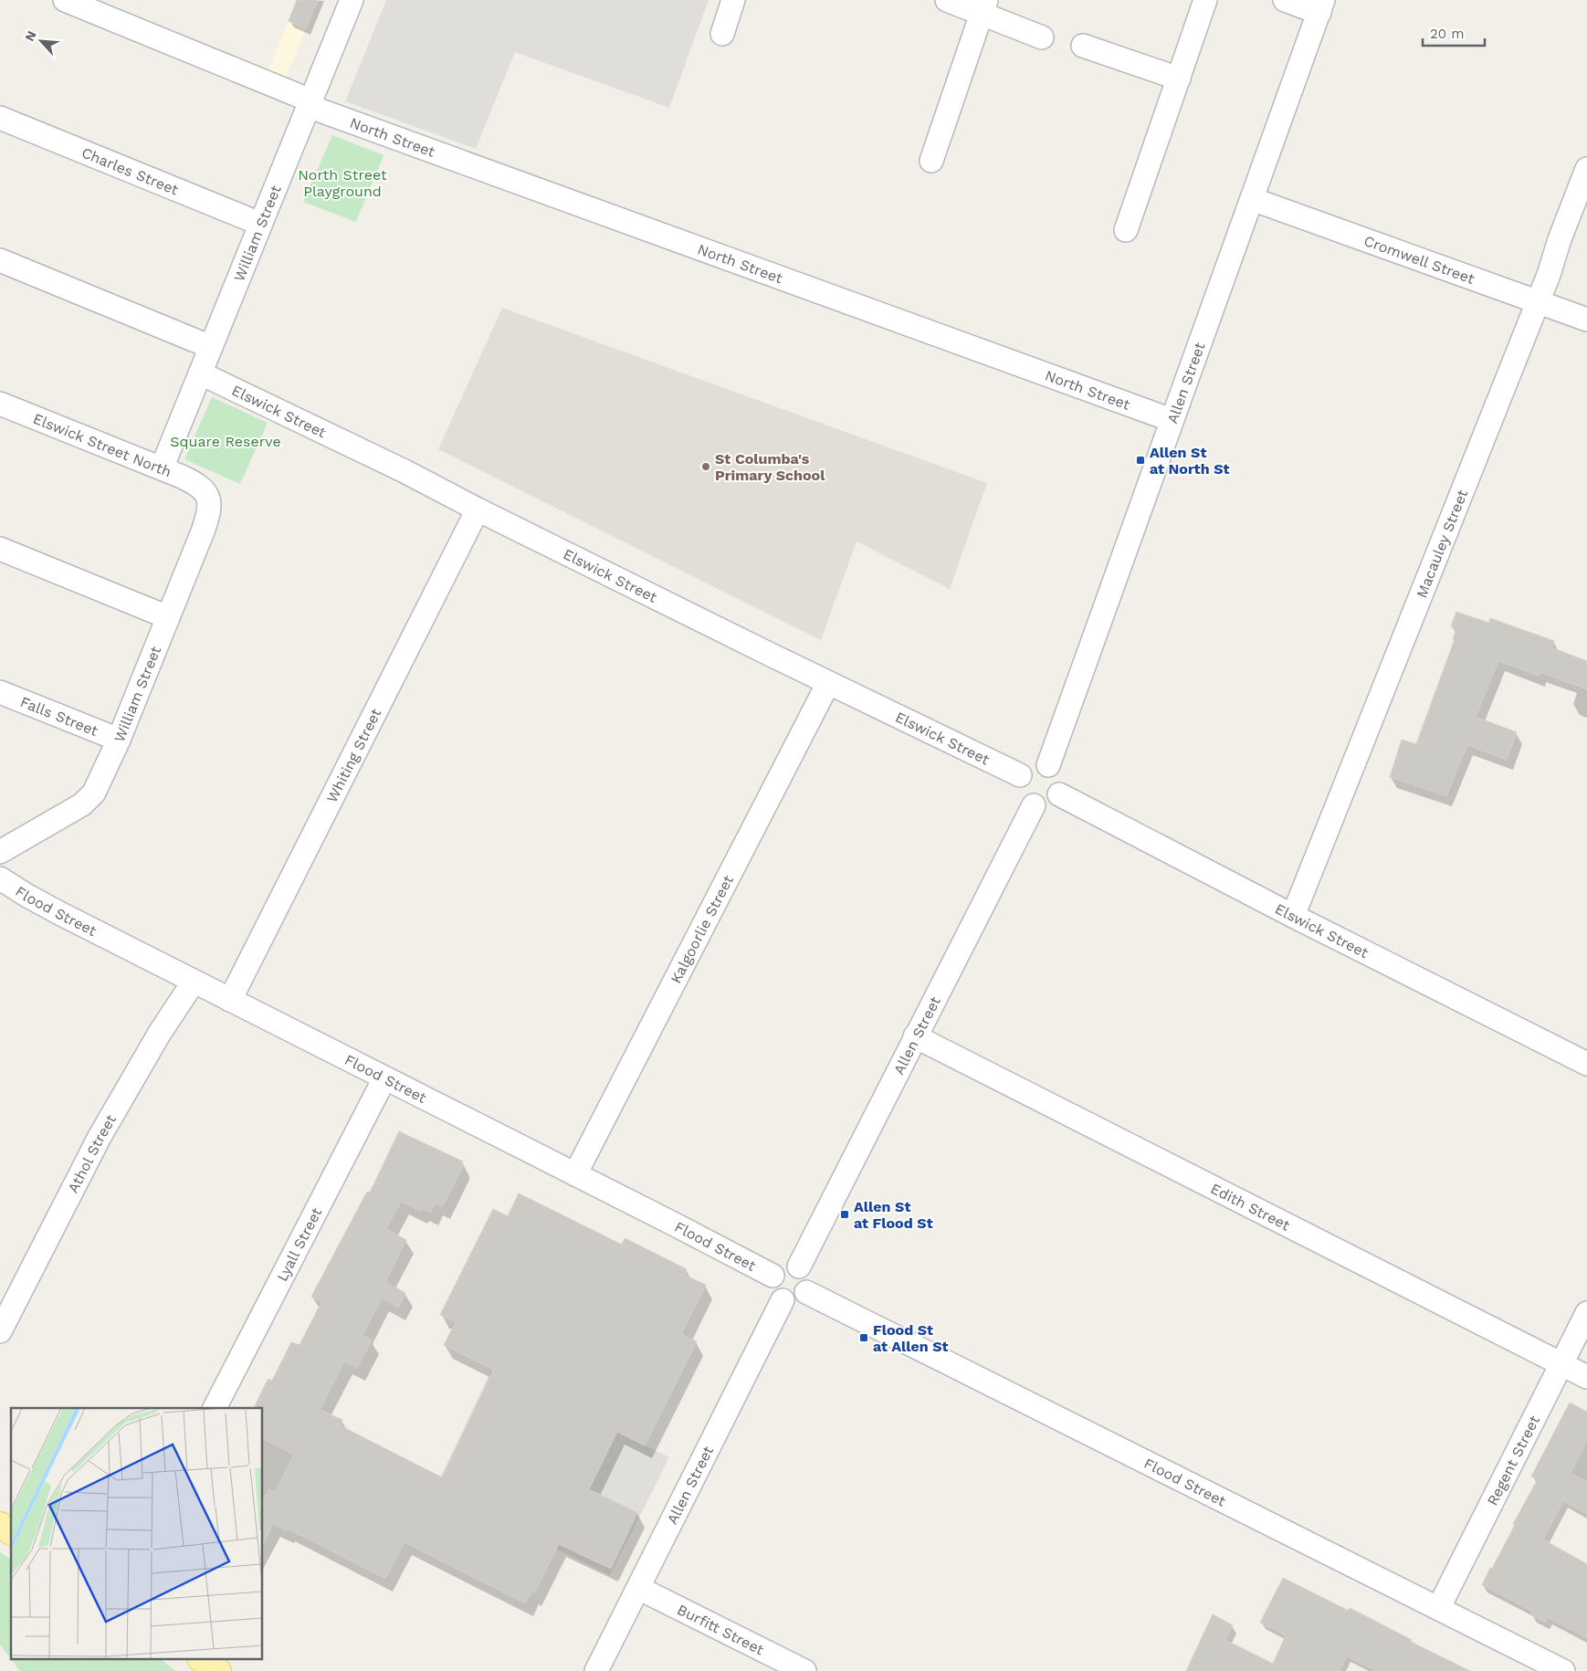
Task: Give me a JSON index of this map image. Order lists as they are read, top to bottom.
{
  "streets": {
    "street": [
      "North Street",
      "Charles Street",
      "William Street",
      "Cromwell Street",
      "Allen Street",
      "Elswick Street",
      "Elswick Street North",
      "Macauley Street",
      "Falls Street",
      "Whiting Street",
      "Flood Street",
      "Kalgoorlie Street",
      "Athol Street",
      "Edith Street",
      "Lyall Street",
      "Regent Street",
      "Burfitt Street"
    ]
  },
  "crossings": [
    ["North Street", "William Street"],
    ["North Street", "Allen Street"],
    ["Charles Street", "William Street"],
    ["William Street", "Elswick Street"],
    ["William Street", "Elswick Street North"],
    ["William Street", "Falls Street"],
    ["Cromwell Street", "Allen Street"],
    ["Cromwell Street", "Macauley Street"],
    ["Allen Street", "Elswick Street"],
    ["Allen Street", "Flood Street"],
    ["Allen Street", "Edith Street"],
    ["Allen Street", "Burfitt Street"],
    ["Elswick Street", "Macauley Street"],
    ["Elswick Street", "Whiting Street"],
    ["Elswick Street", "Kalgoorlie Street"],
    ["Whiting Street", "Flood Street"],
    ["Flood Street", "Kalgoorlie Street"],
    ["Flood Street", "Athol Street"],
    ["Flood Street", "Lyall Street"],
    ["Flood Street", "Regent Street"],
    ["Edith Street", "Regent Street"]
  ],
  "parks": ["North Street Playground", "Square Reserve"],
  "places": {
    "transit": ["Allen St at North St", "Allen St at Flood St", "Flood St at Allen St"],
    "other": ["St Columba's Primary School"]
  },
  "scale_bar": "20 m",
  "north": "top left"
}
